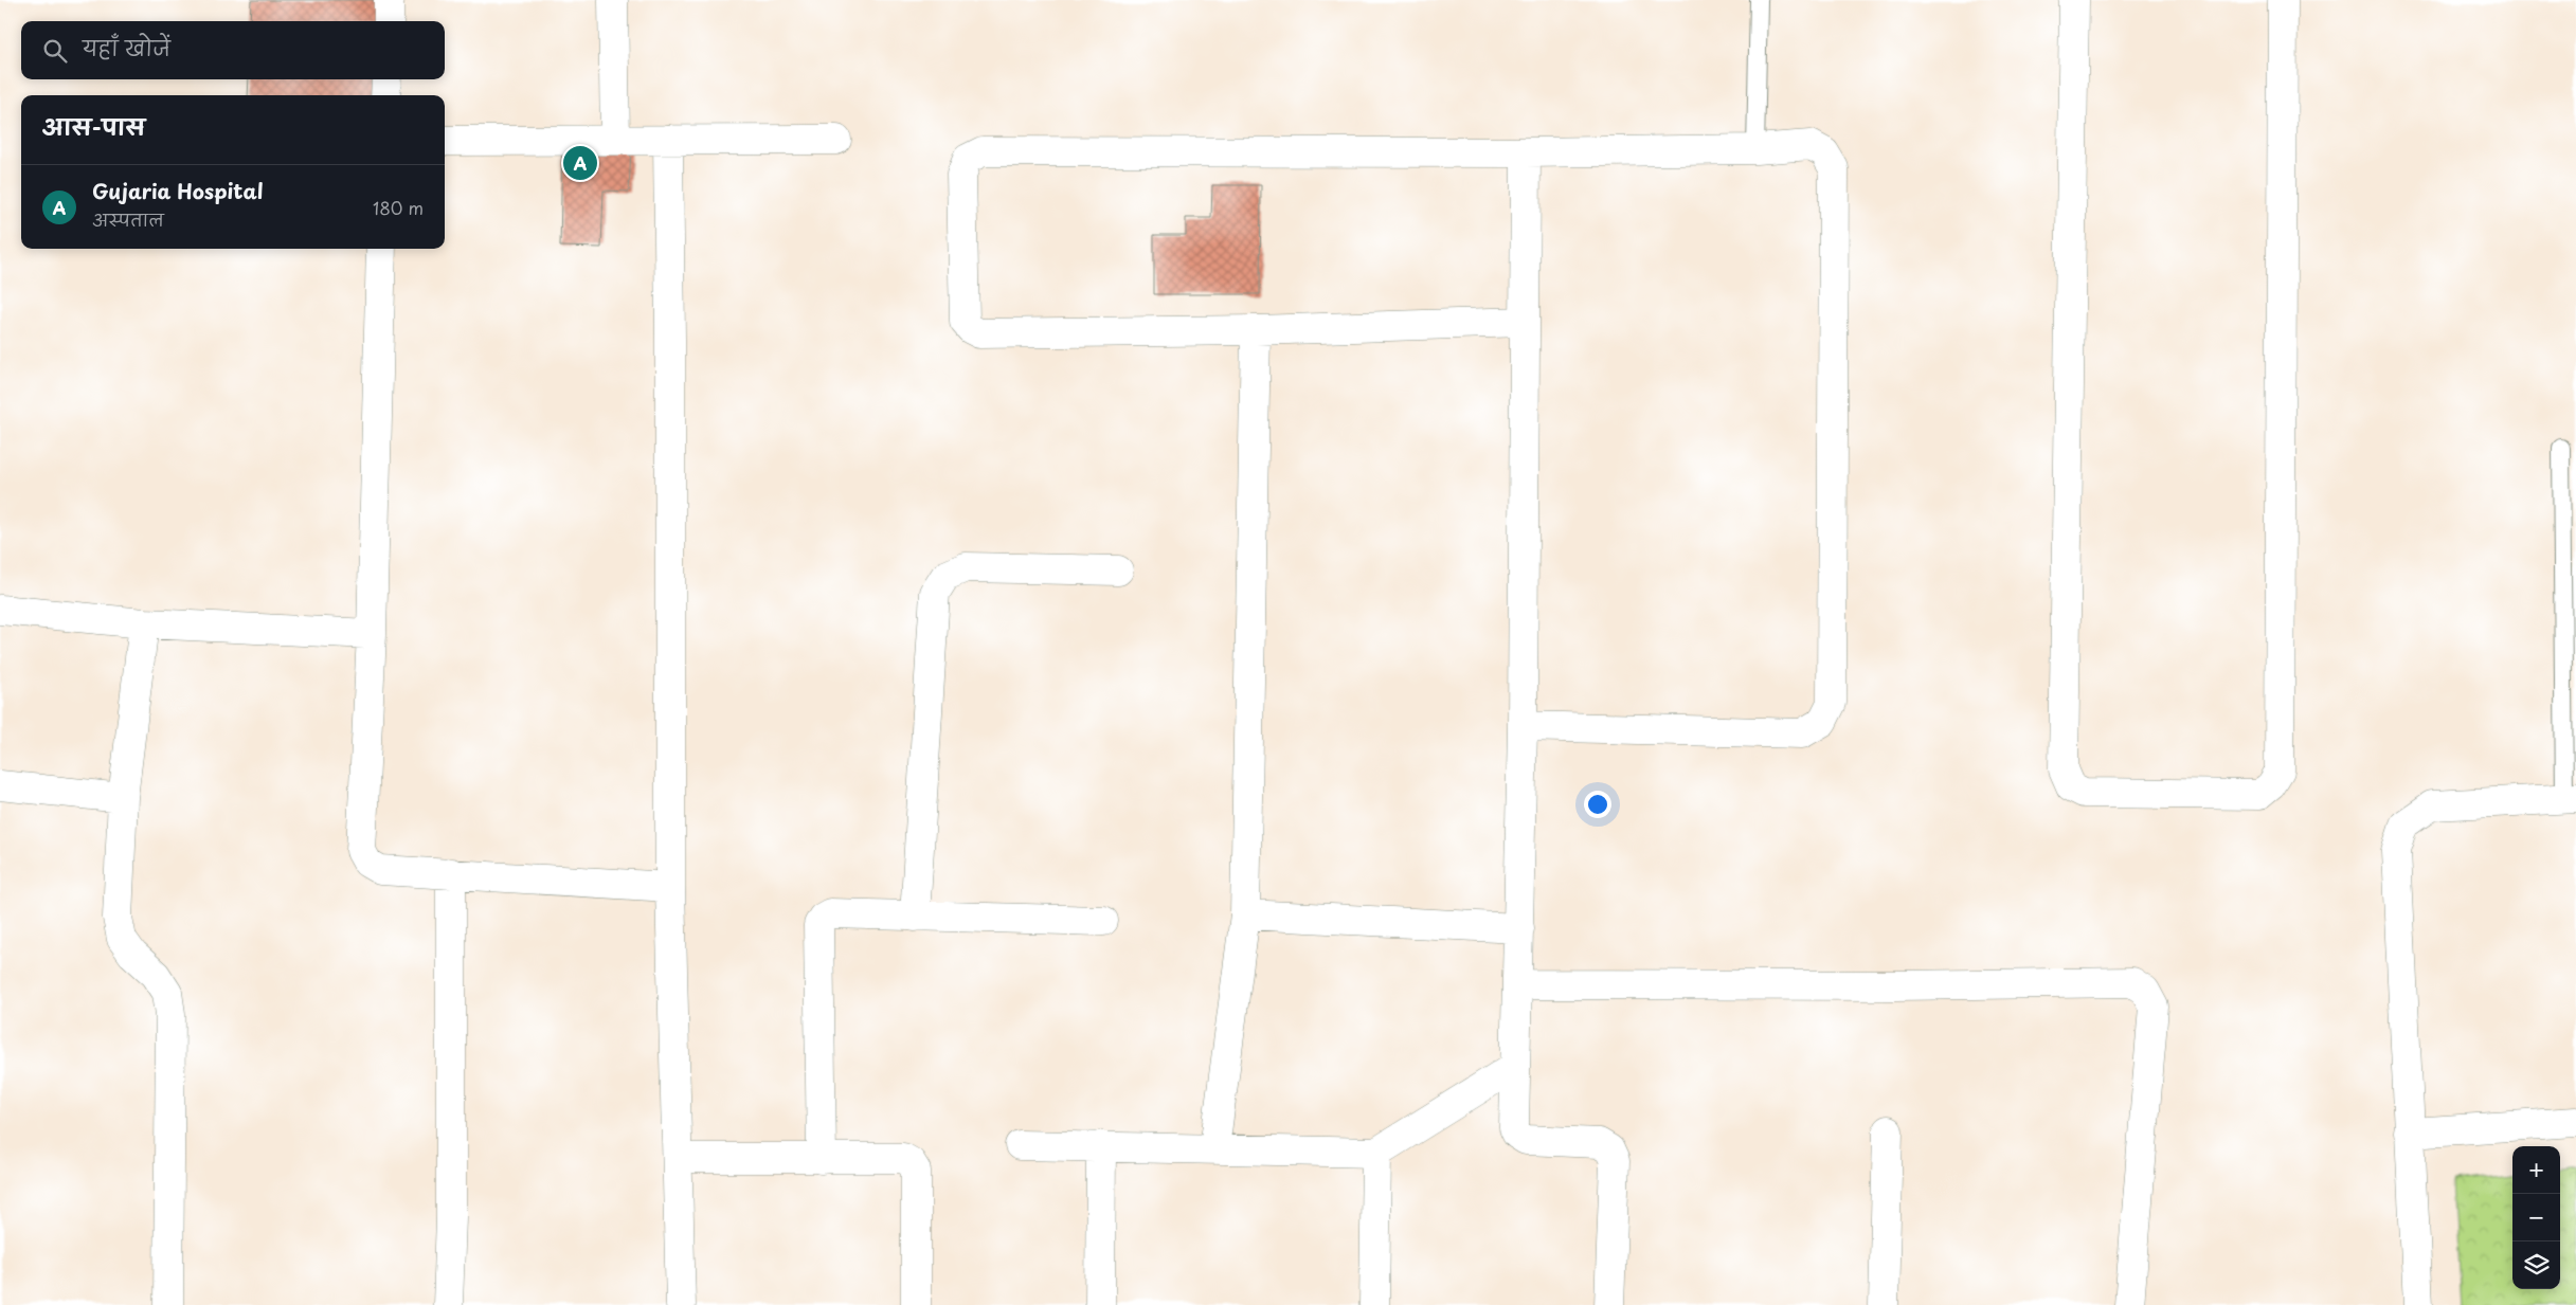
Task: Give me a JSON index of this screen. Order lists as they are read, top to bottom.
{
  "page": {
    "search": "यहाँ खोजें",
    "heading": "आस-पास",
    "pins": "A",
    "list": [
      {
        "mark": "A",
        "name": "Gujaria Hospital",
        "note": "अस्पताल",
        "value": "180 m"
      }
    ],
    "map_buttons": ["+", "−"]
  }
}
